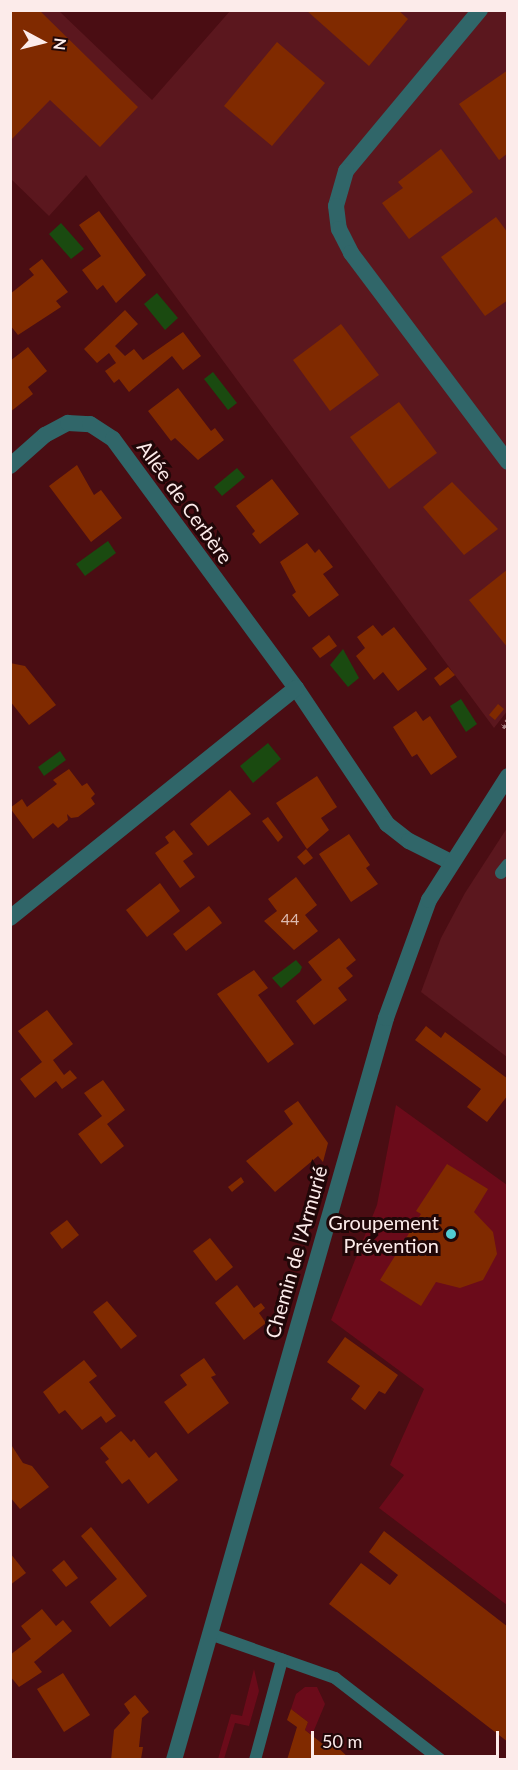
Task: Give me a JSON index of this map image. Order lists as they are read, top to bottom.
{
  "streets": {
    "street": ["Allée de Cerbère", "Chemin de l'Armurié"]
  },
  "crossings": [
    ["Allée de Cerbère", "Chemin de l'Armurié"]
  ],
  "places": ["Groupement Prévention"],
  "house_numbers": ["44"],
  "scale_bar": "50 m",
  "north": "right"
}
